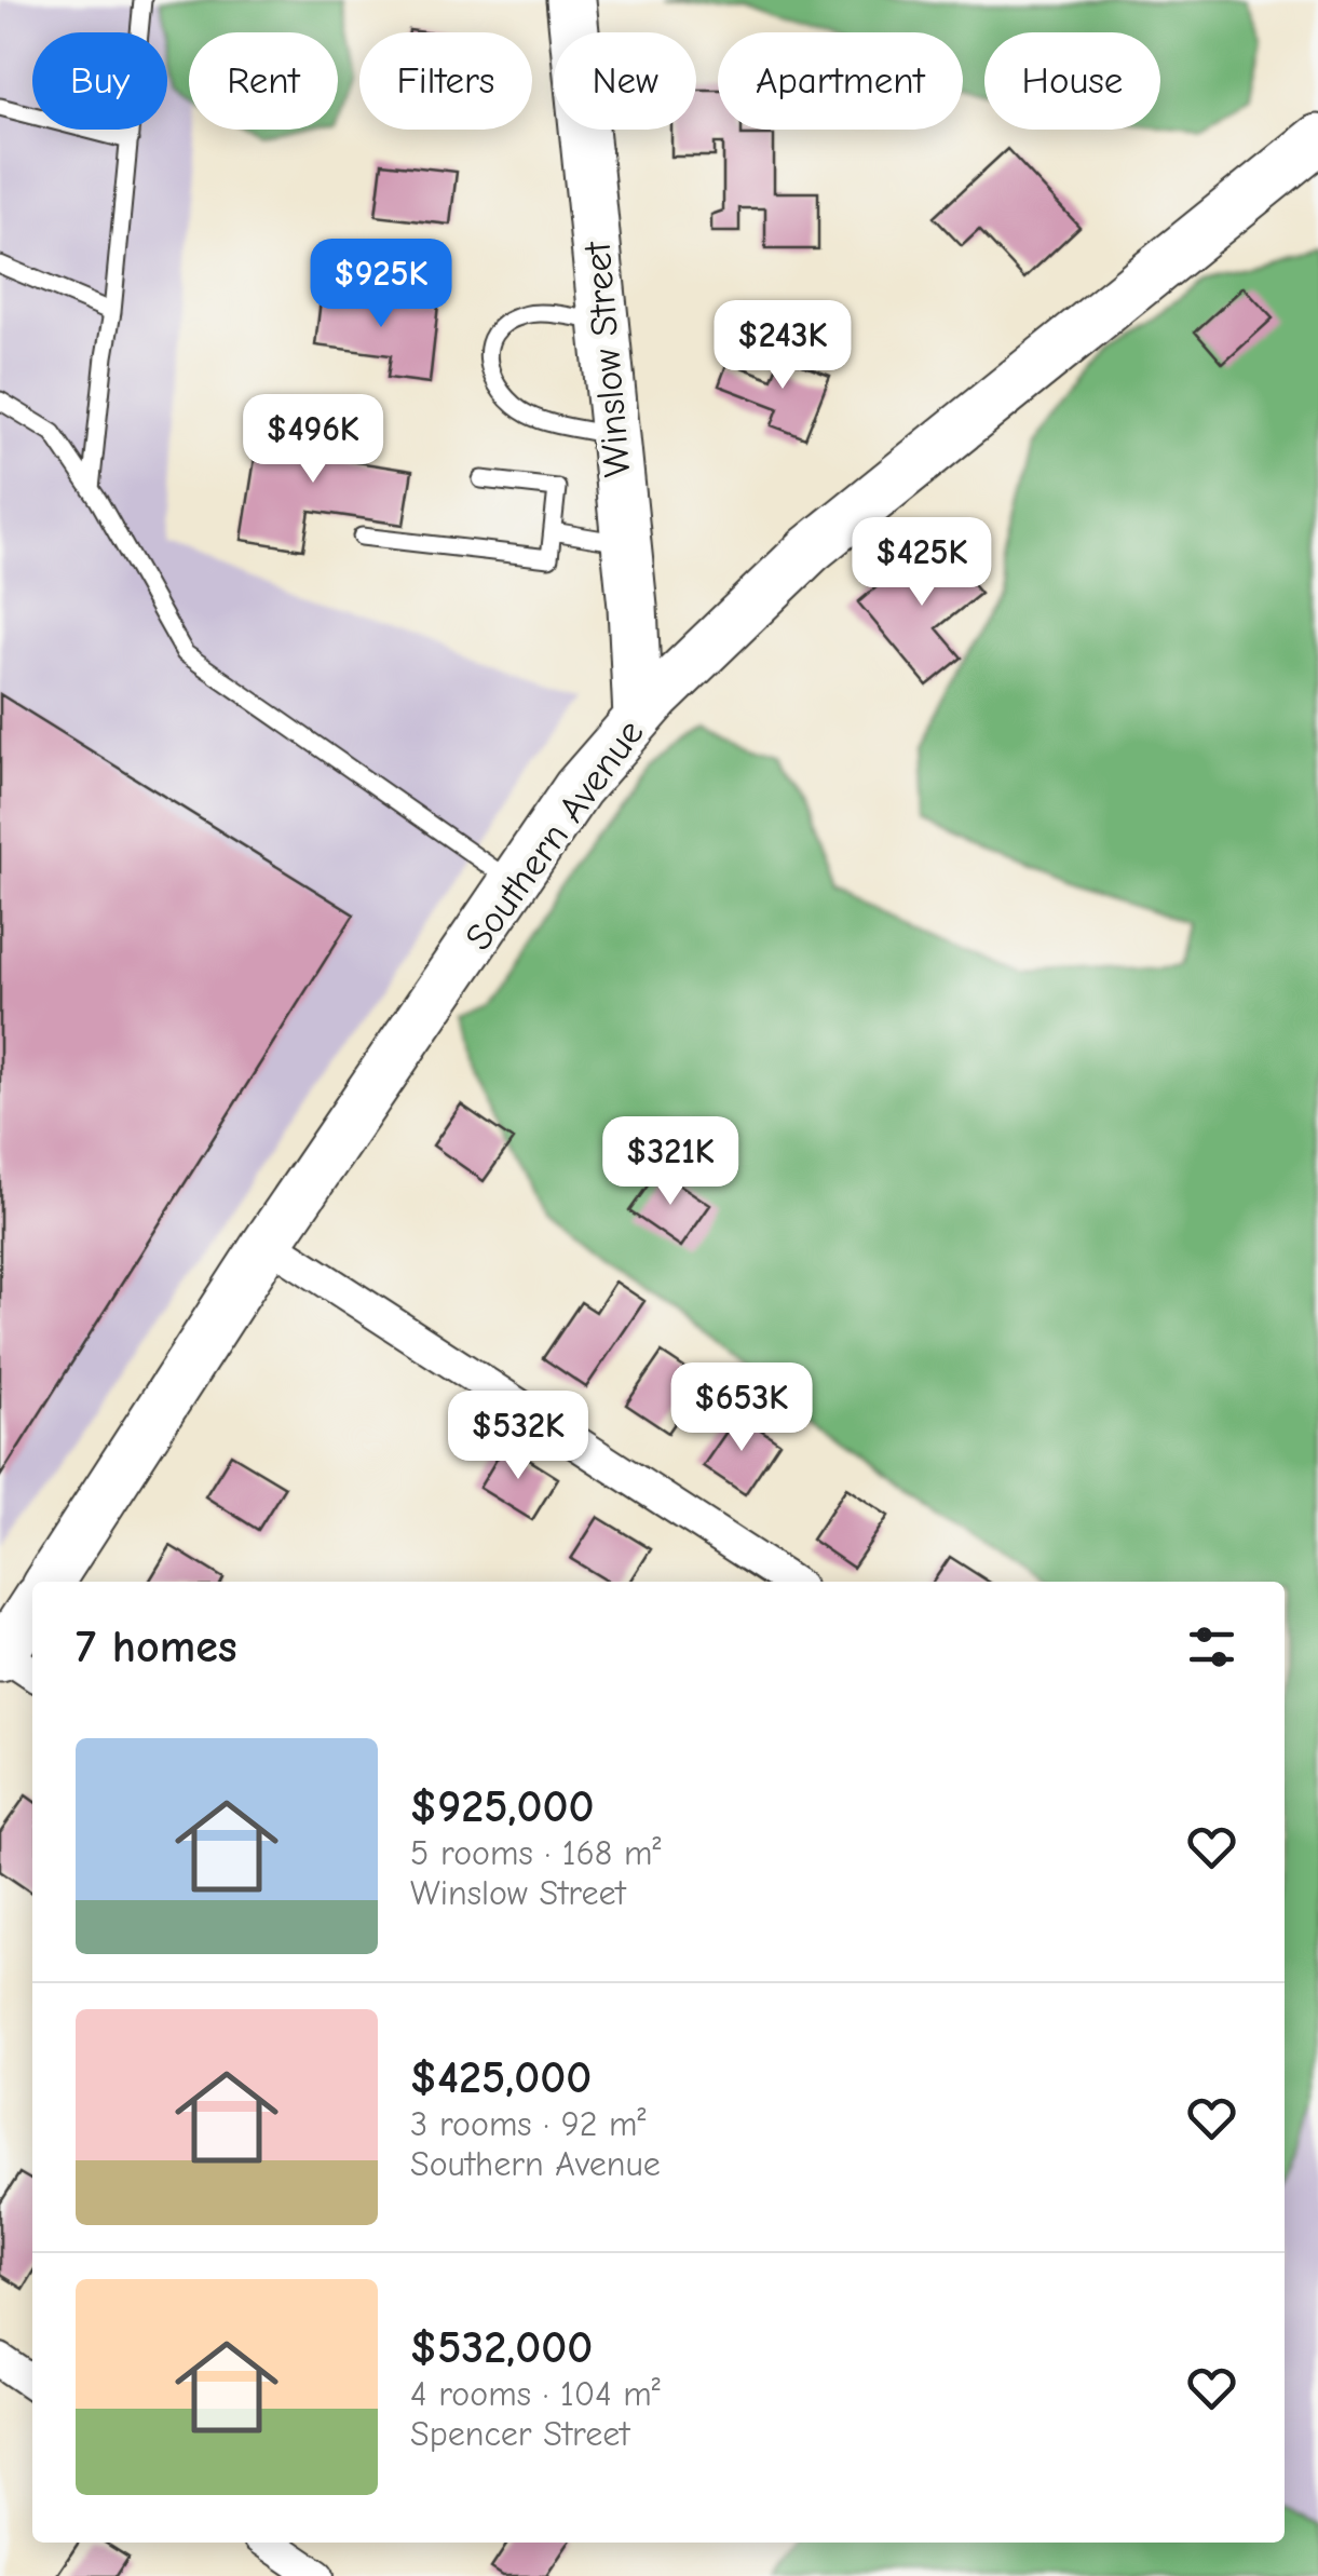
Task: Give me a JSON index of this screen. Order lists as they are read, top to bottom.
{
  "streets": {
    "main road": ["Winslow Street", "Southern Avenue"]
  },
  "crossings": [
    ["Winslow Street", "Southern Avenue"]
  ],
  "page": {
    "chip": [
      "Buy",
      "Rent",
      "Filters",
      "New",
      "Apartment",
      "House"
    ],
    "price": [
      "$925K",
      "$243K",
      "$496K",
      "$425K",
      "$321K",
      "$653K",
      "$532K"
    ],
    "heading": "7 homes",
    "list": [
      {
        "name": "$925,000",
        "note": "5 rooms · 168 m² · Winslow Street"
      },
      {
        "name": "$425,000",
        "note": "3 rooms · 92 m² · Southern Avenue"
      },
      {
        "name": "$532,000",
        "note": "4 rooms · 104 m² · Spencer Street"
      }
    ]
  }
}
